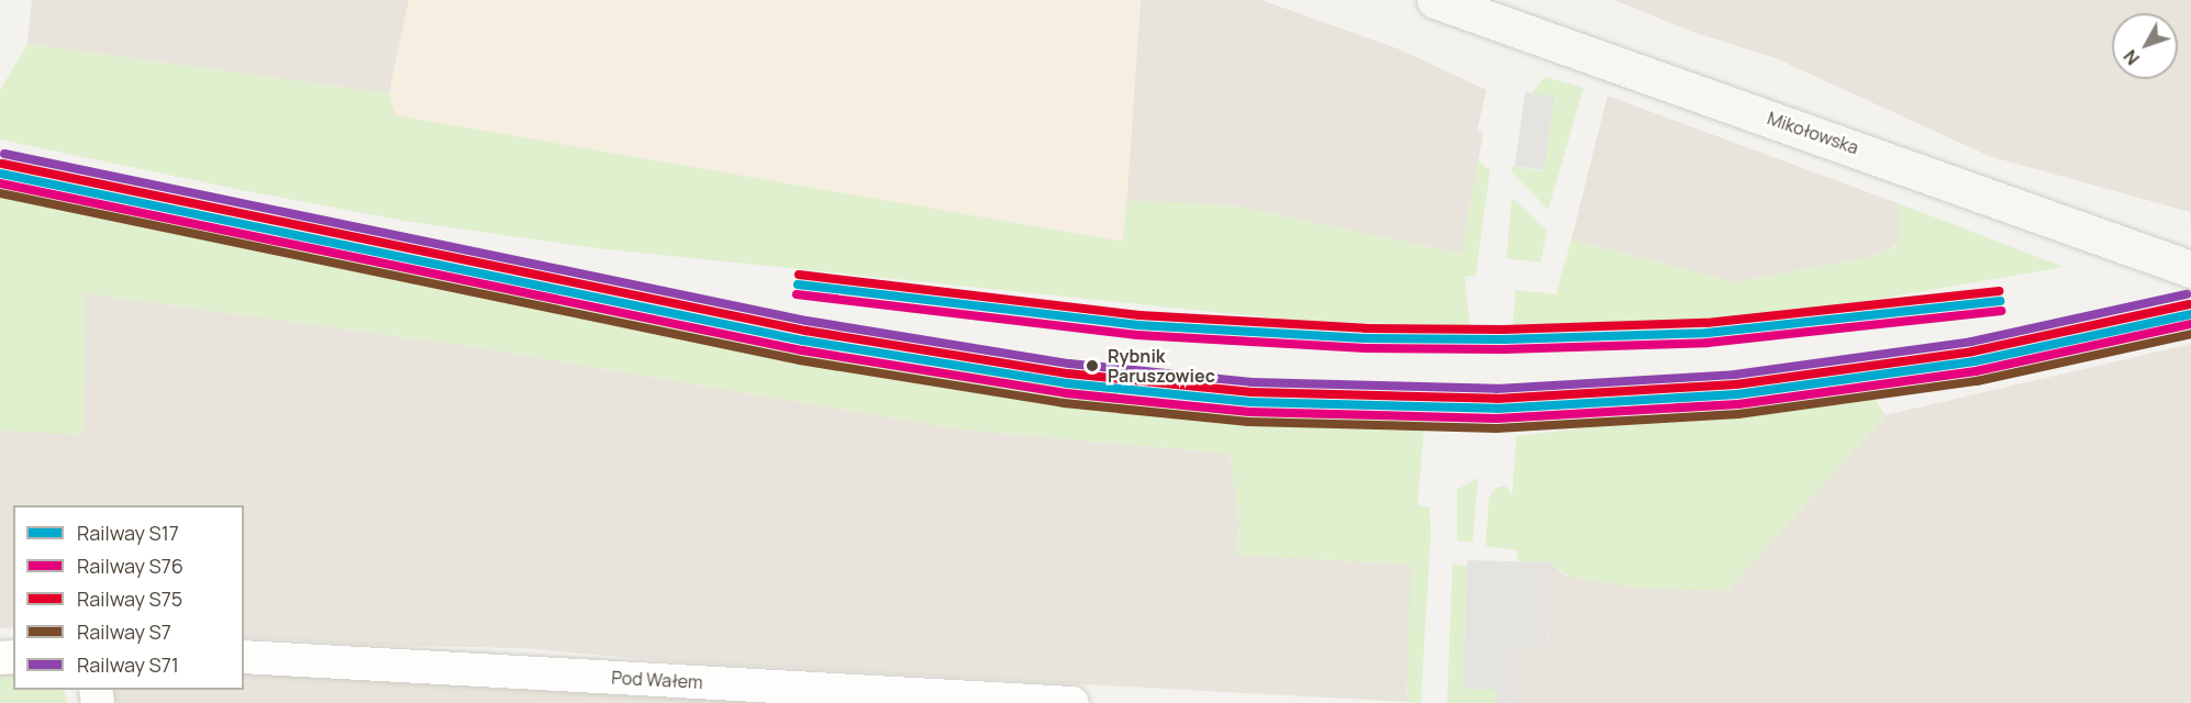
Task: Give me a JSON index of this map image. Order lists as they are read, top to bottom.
{
  "streets": {
    "main road": ["Mikołowska"],
    "street": ["Pod Wałem"]
  },
  "places": ["Rybnik Paruszowiec"],
  "lines": [
    "rail line S71",
    "rail line S75",
    "rail line S17",
    "rail line S76",
    "rail line S7"
  ],
  "legend": [
    "Railway S17",
    "Railway S76",
    "Railway S75",
    "Railway S7",
    "Railway S71"
  ],
  "north": "bottom left"
}
